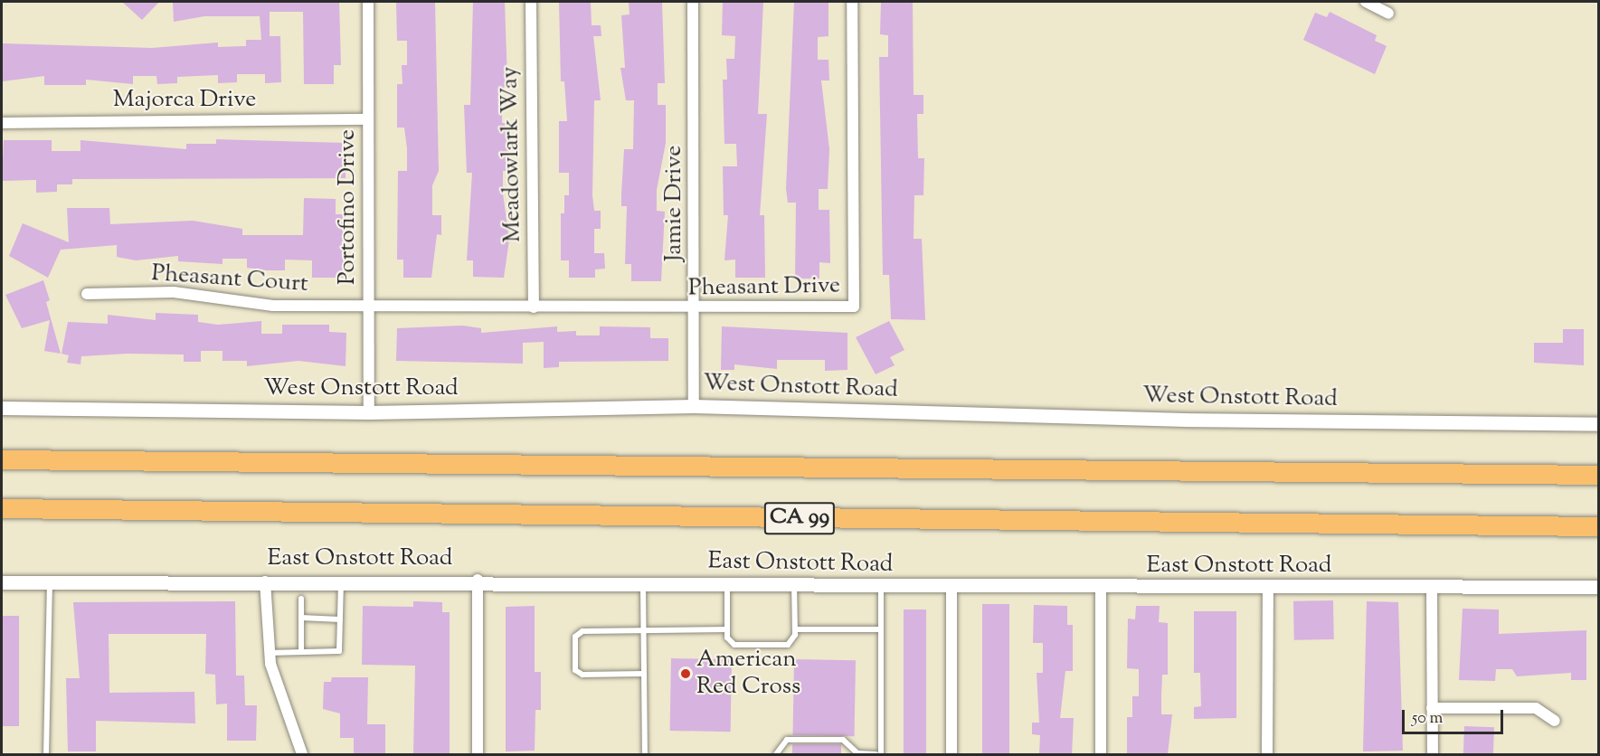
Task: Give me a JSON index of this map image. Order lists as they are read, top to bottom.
{
  "streets": {
    "highway": ["CA 99"],
    "street": [
      "Majorca Drive",
      "Meadowlark Way",
      "Jamie Drive",
      "Portofino Drive",
      "Pheasant Court",
      "Pheasant Drive",
      "West Onstott Road",
      "East Onstott Road"
    ]
  },
  "crossings": [
    ["Majorca Drive", "Portofino Drive"],
    ["Meadowlark Way", "Pheasant Drive"],
    ["Jamie Drive", "Pheasant Drive"],
    ["Jamie Drive", "West Onstott Road"],
    ["Portofino Drive", "Pheasant Court"],
    ["Portofino Drive", "Pheasant Drive"],
    ["Portofino Drive", "West Onstott Road"],
    ["Pheasant Court", "Pheasant Drive"]
  ],
  "places": ["American Red Cross"],
  "scale_bar": "50 m"
}
